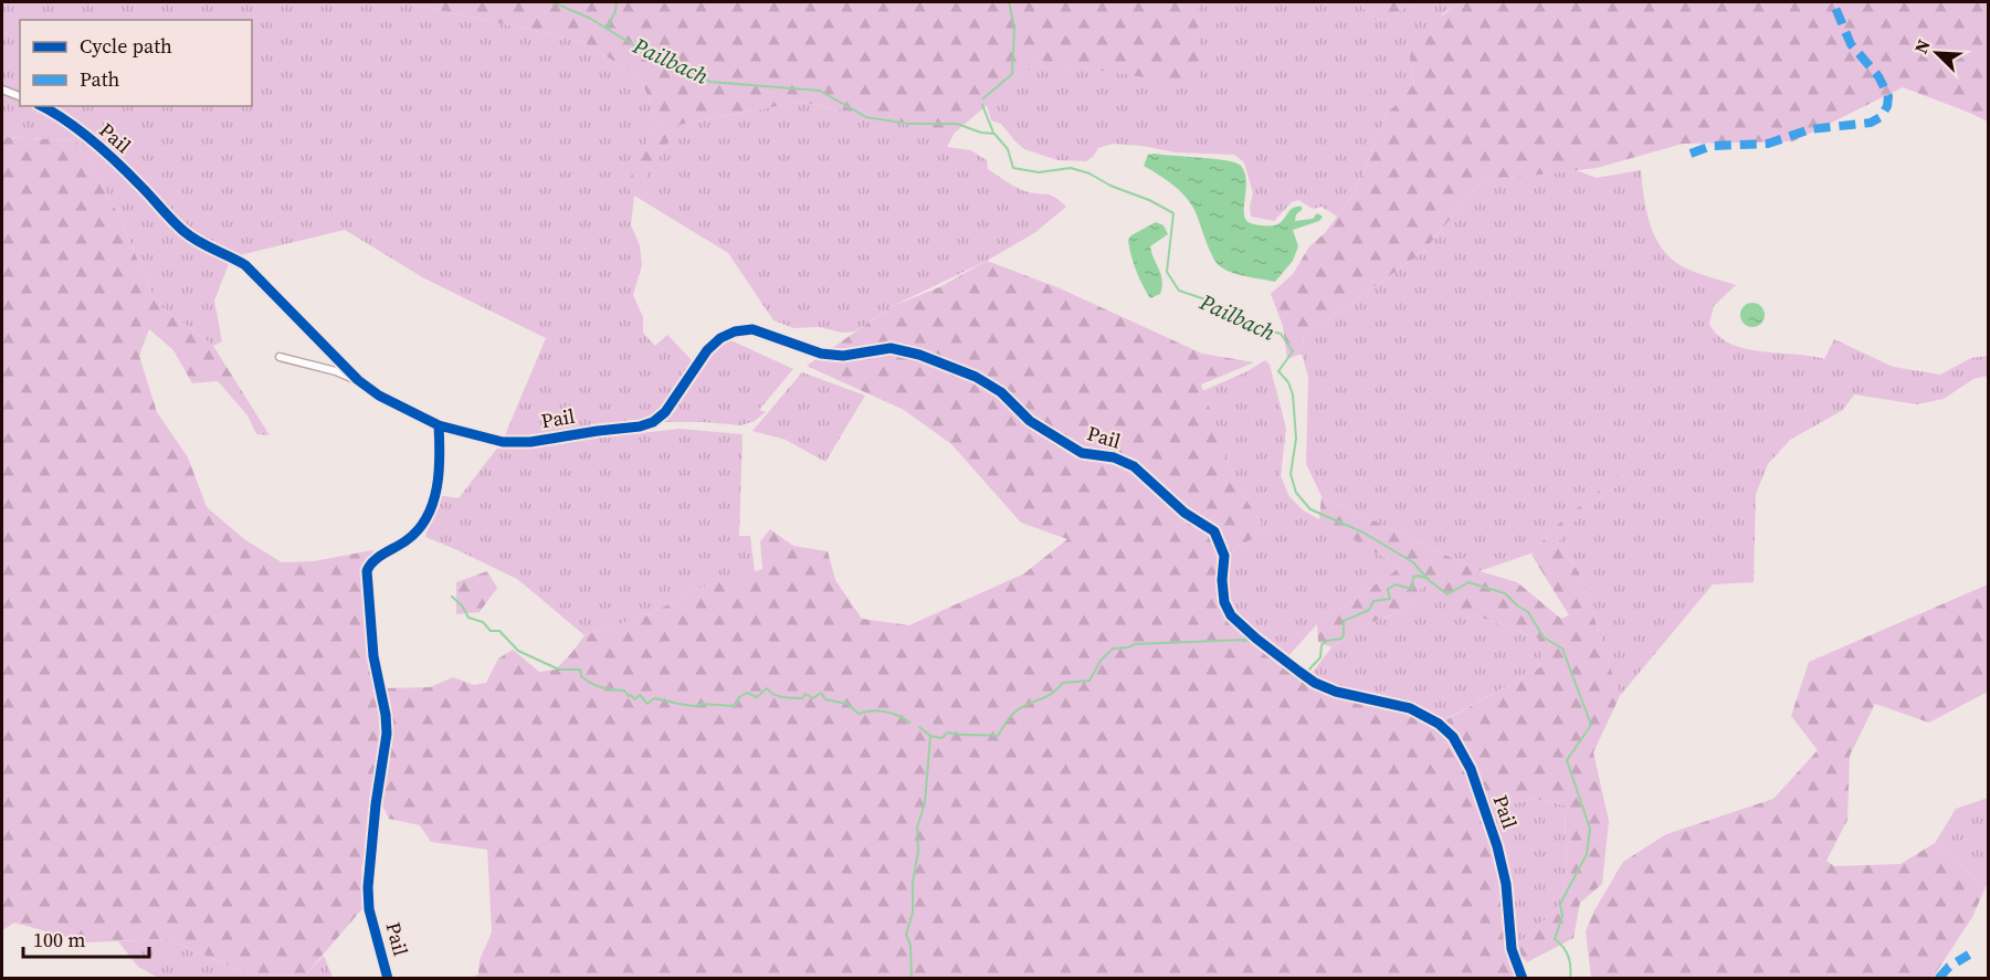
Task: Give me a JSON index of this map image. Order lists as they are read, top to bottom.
{
  "streets": {
    "street": ["Pail"]
  },
  "water": ["Pailbach"],
  "legend": ["Cycle path", "Path"],
  "scale_bar": "100 m",
  "north": "top left"
}
